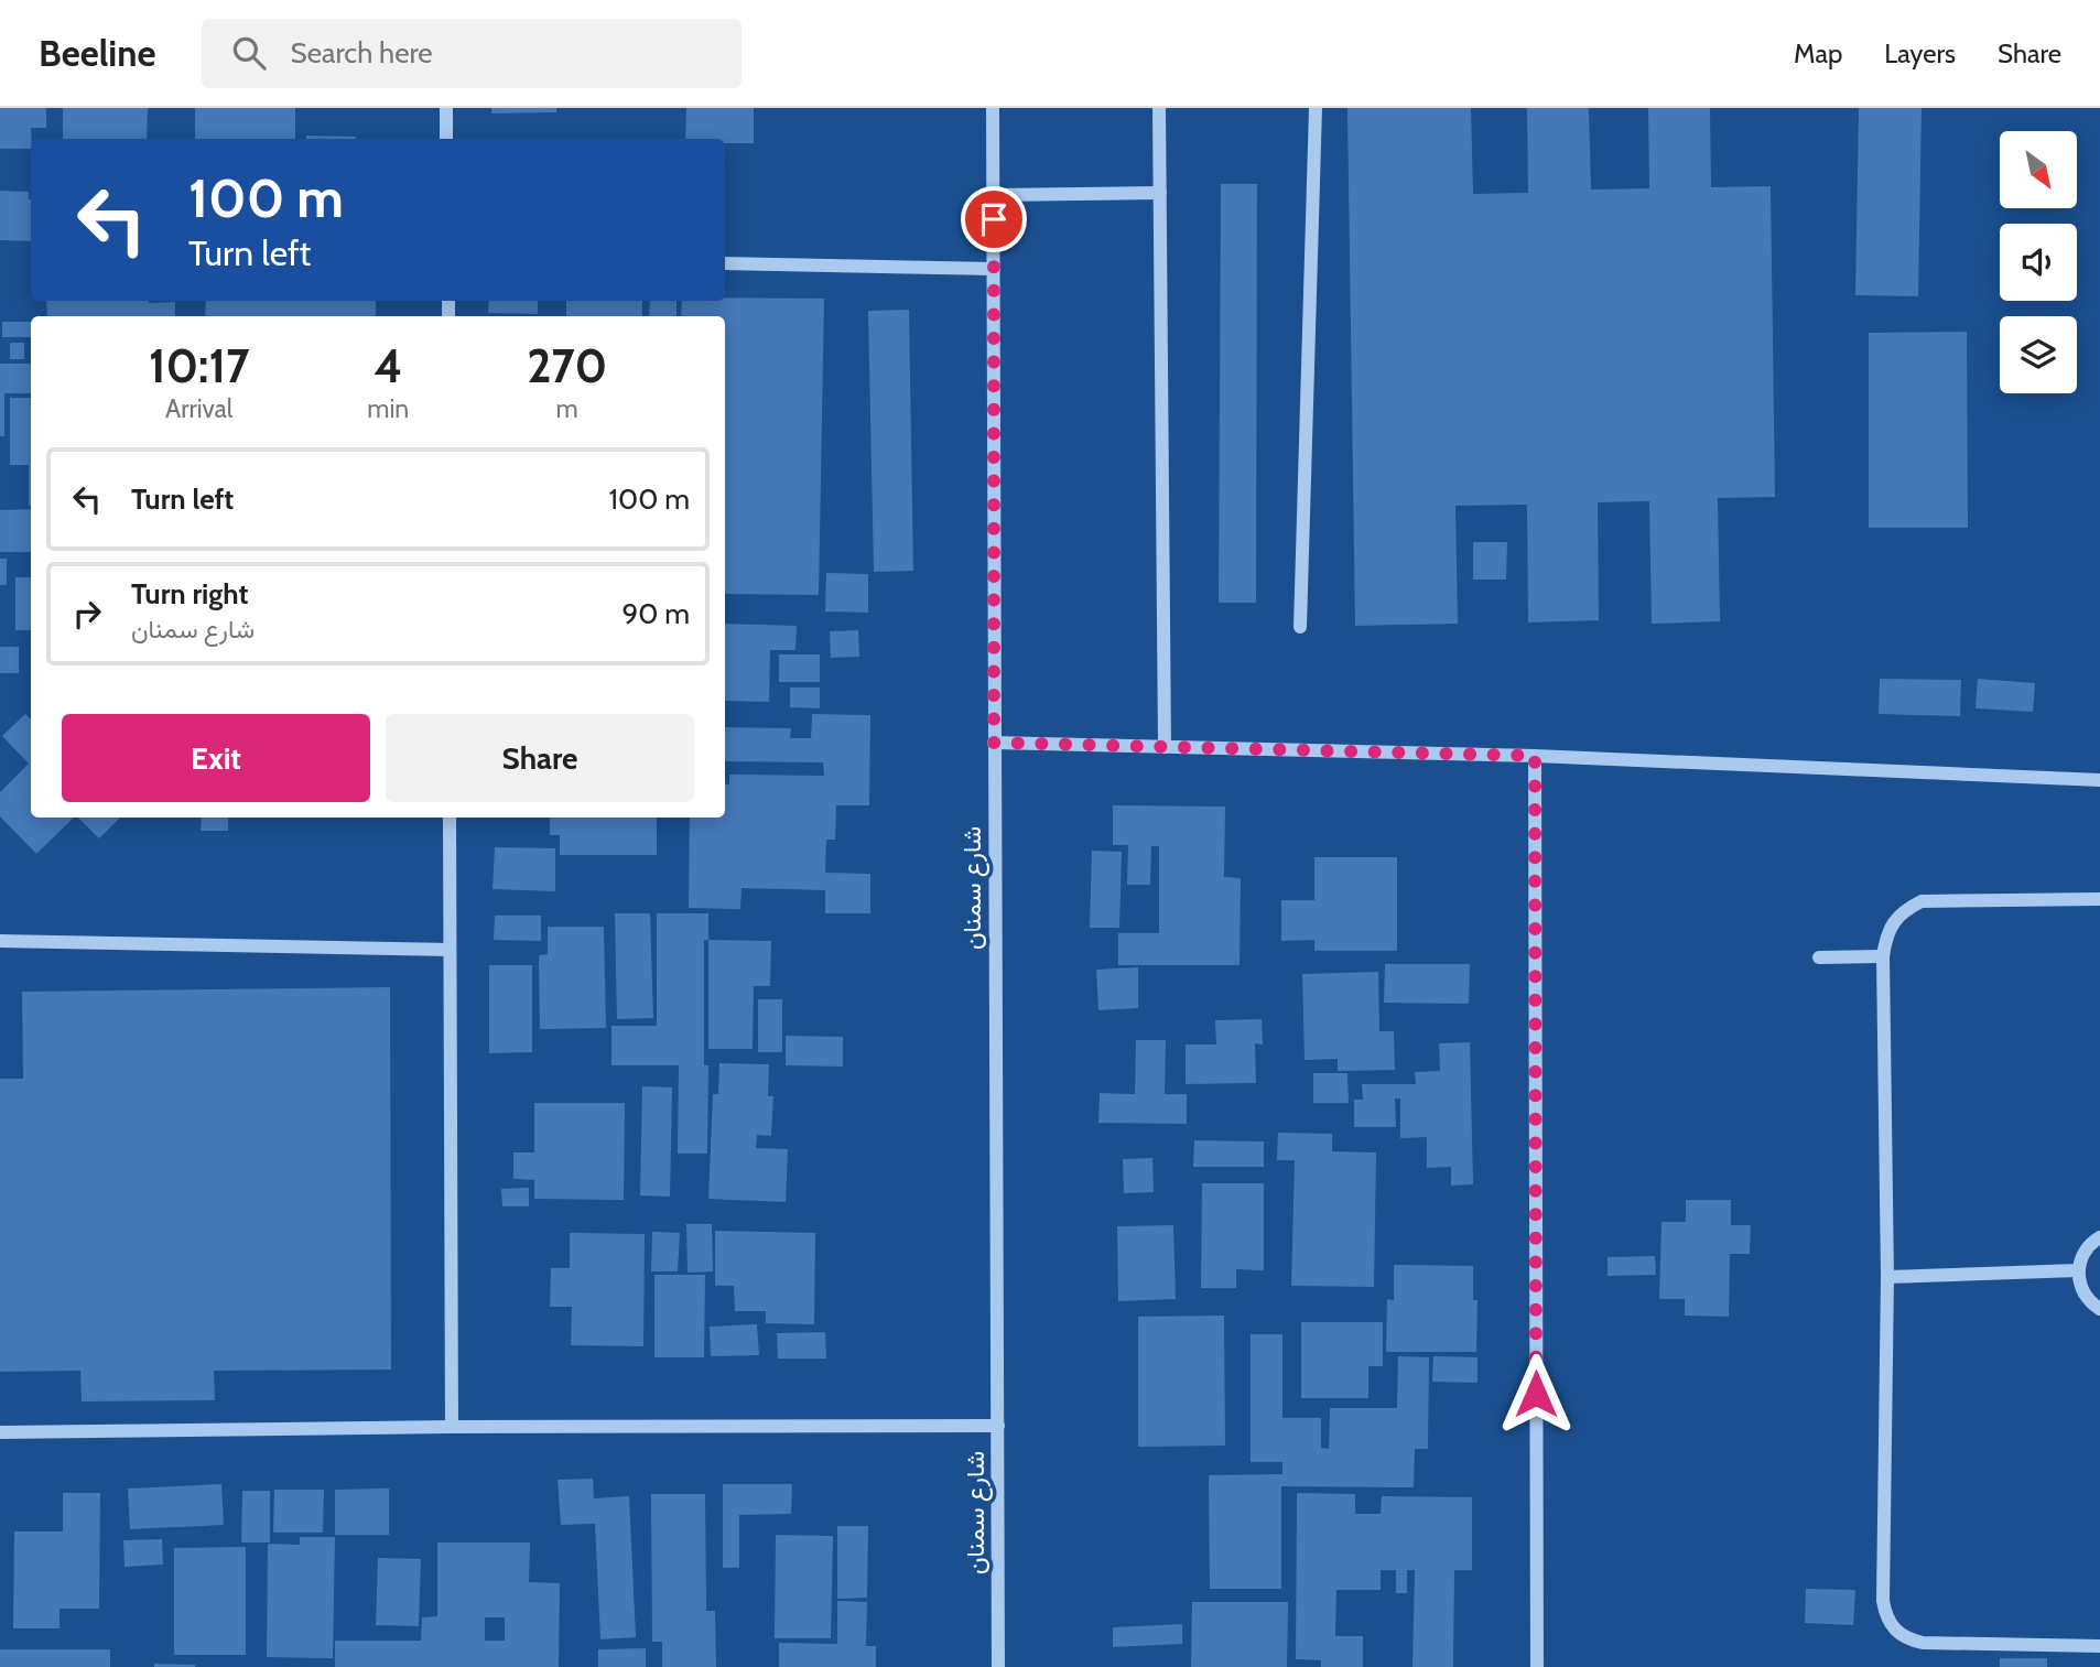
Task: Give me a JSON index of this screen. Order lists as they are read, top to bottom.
{
  "streets": {
    "street": ["شارع سمنان"]
  },
  "north": "bottom right",
  "page": {
    "header": "Beeline",
    "search": "Search here",
    "nav": ["Map", "Layers", "Share"],
    "turn": ["100 m", "Turn left"],
    "eta": [
      "10:17",
      "Arrival",
      "4",
      "min",
      "270",
      "m"
    ],
    "list": [
      {
        "name": "Turn left",
        "value": "100 m"
      },
      {
        "name": "Turn right",
        "note": "شارع سمنان",
        "value": "90 m"
      }
    ],
    "buttons": ["Exit", "Share"]
  }
}
